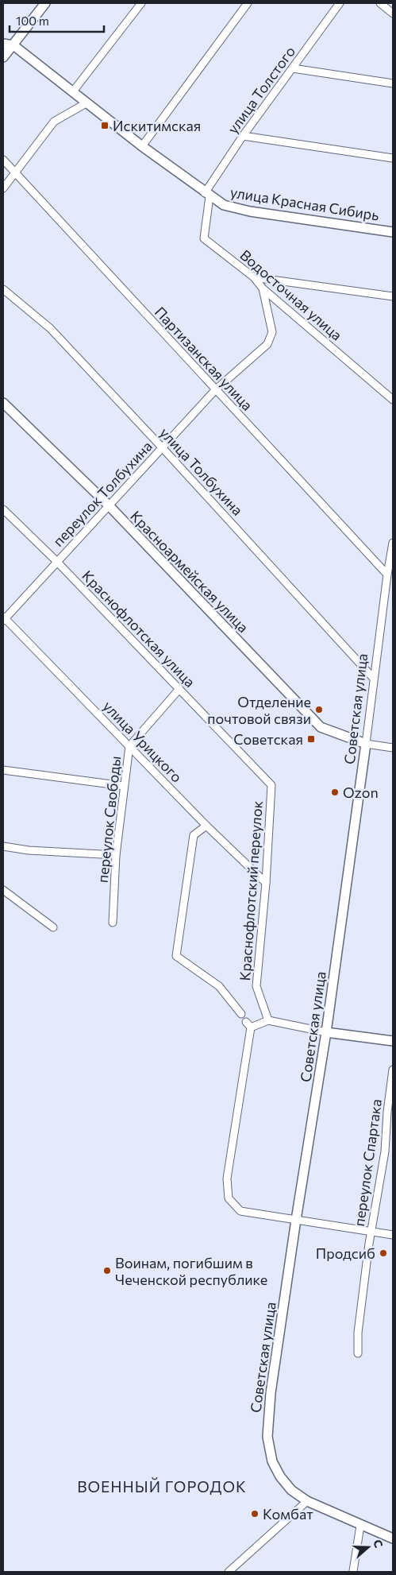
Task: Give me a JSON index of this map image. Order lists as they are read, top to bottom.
{
  "streets": {
    "street": [
      "улица Толстого",
      "улица Красная Сибирь",
      "Водосточная улица",
      "Партизанская улица",
      "улица Толбухина",
      "переулок Толбухина",
      "Красноармейская улица",
      "Краснофлотская улица",
      "Советская улица",
      "улица Урицкого",
      "переулок Свободы",
      "Краснофлотский переулок",
      "переулок Спартака"
    ]
  },
  "crossings": [
    ["улица Толстого", "улица Красная Сибирь"],
    ["улица Толстого", "Водосточная улица"],
    ["улица Красная Сибирь", "Водосточная улица"],
    ["Водосточная улица", "переулок Толбухина"],
    ["Партизанская улица", "переулок Толбухина"],
    ["Партизанская улица", "Советская улица"],
    ["улица Толбухина", "переулок Толбухина"],
    ["улица Толбухина", "Советская улица"],
    ["переулок Толбухина", "Красноармейская улица"],
    ["переулок Толбухина", "Краснофлотская улица"],
    ["переулок Толбухина", "улица Урицкого"],
    ["Красноармейская улица", "Советская улица"],
    ["Краснофлотская улица", "переулок Свободы"],
    ["Краснофлотская улица", "Краснофлотский переулок"],
    ["улица Урицкого", "переулок Свободы"],
    ["улица Урицкого", "Краснофлотский переулок"]
  ],
  "districts": ["ВОЕННЫЙ ГОРОДОК"],
  "places": {
    "transit": ["Искитимская", "Советская"],
    "other": [
      "Отделение почтовой связи",
      "Ozon",
      "Продсиб",
      "Воинам, погибшим в Чеченской республике",
      "Комбат"
    ]
  },
  "scale_bar": "100 m",
  "north": "right"
}
